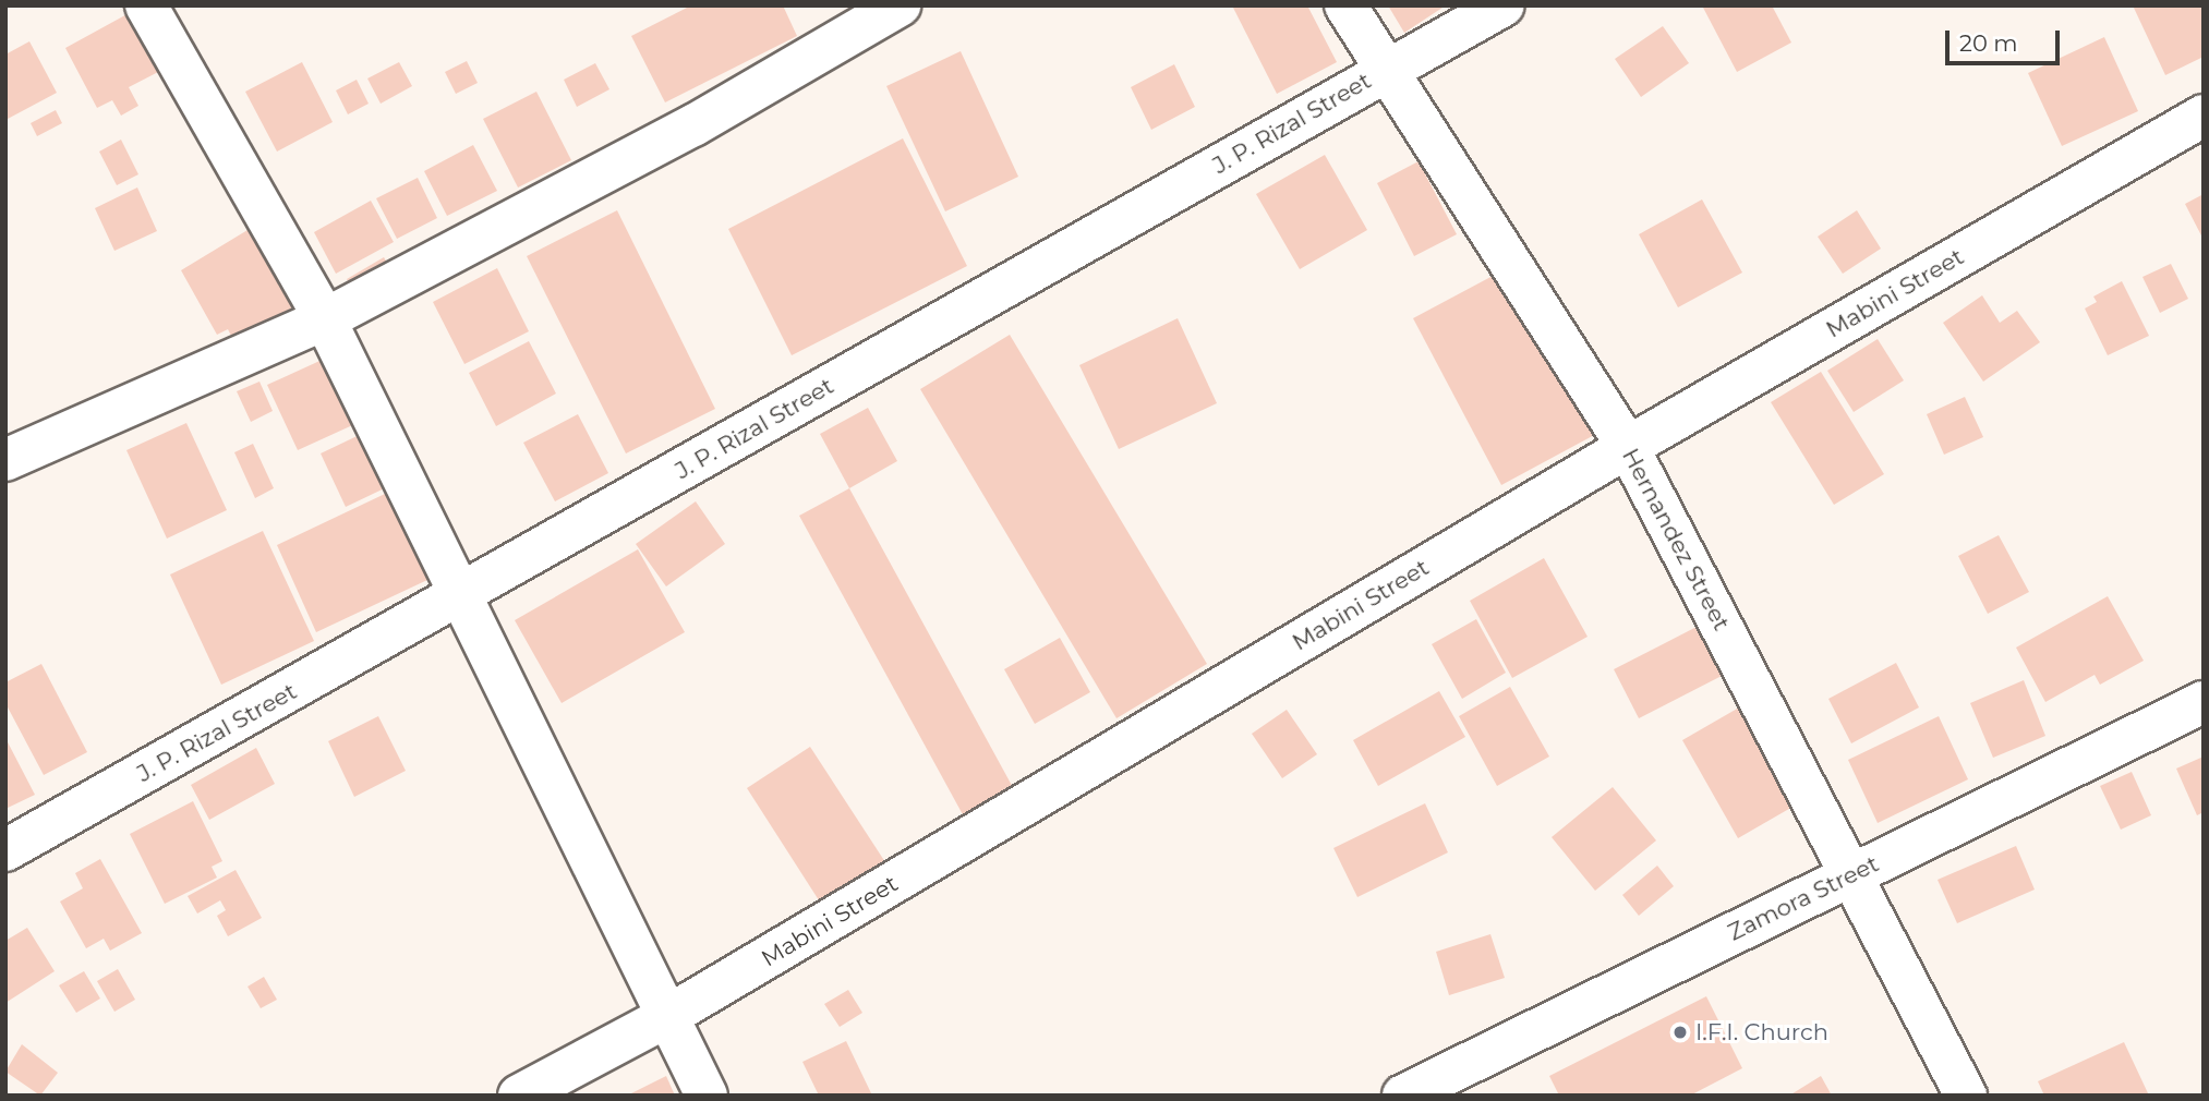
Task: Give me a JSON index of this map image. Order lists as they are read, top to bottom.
{
  "streets": {
    "street": [
      "J. P. Rizal Street",
      "Mabini Street",
      "Hernandez Street",
      "Zamora Street"
    ]
  },
  "crossings": [
    ["J. P. Rizal Street", "Hernandez Street"],
    ["Mabini Street", "Hernandez Street"],
    ["Hernandez Street", "Zamora Street"]
  ],
  "places": ["I.F.I. Church"],
  "scale_bar": "20 m"
}
